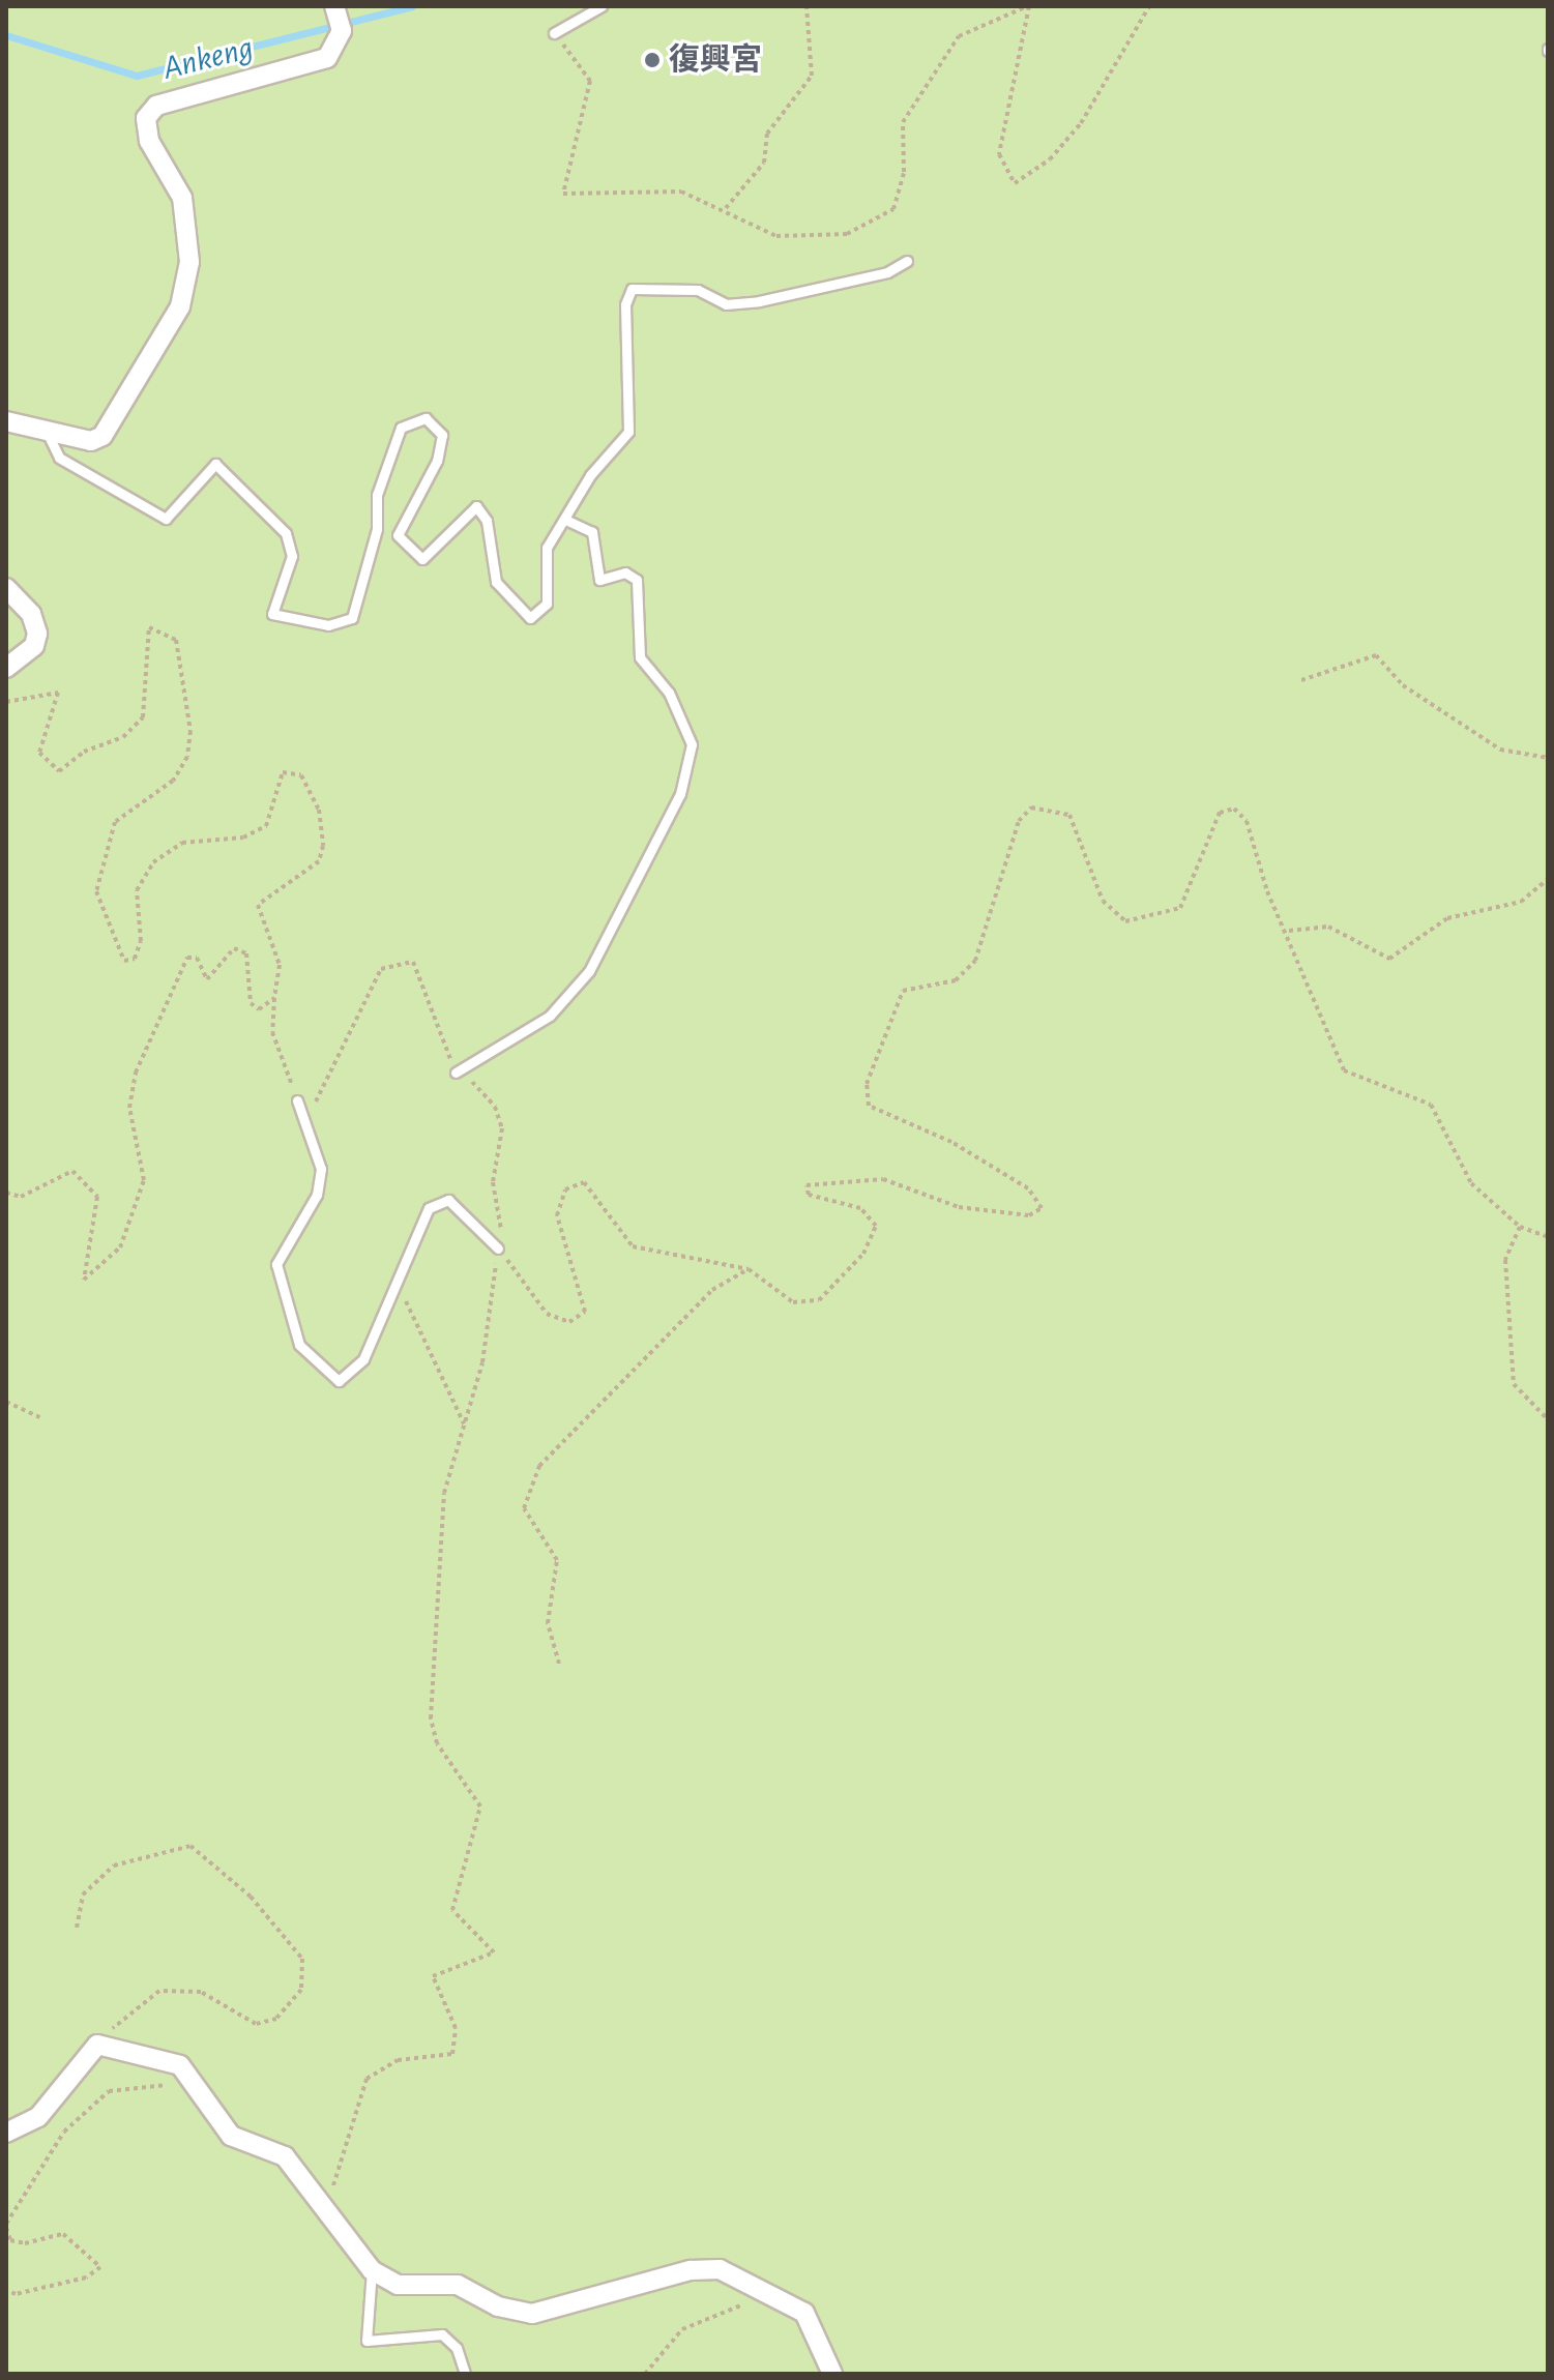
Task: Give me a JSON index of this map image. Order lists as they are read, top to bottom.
{
  "water": ["Ankeng"],
  "places": ["復興宮"]
}
